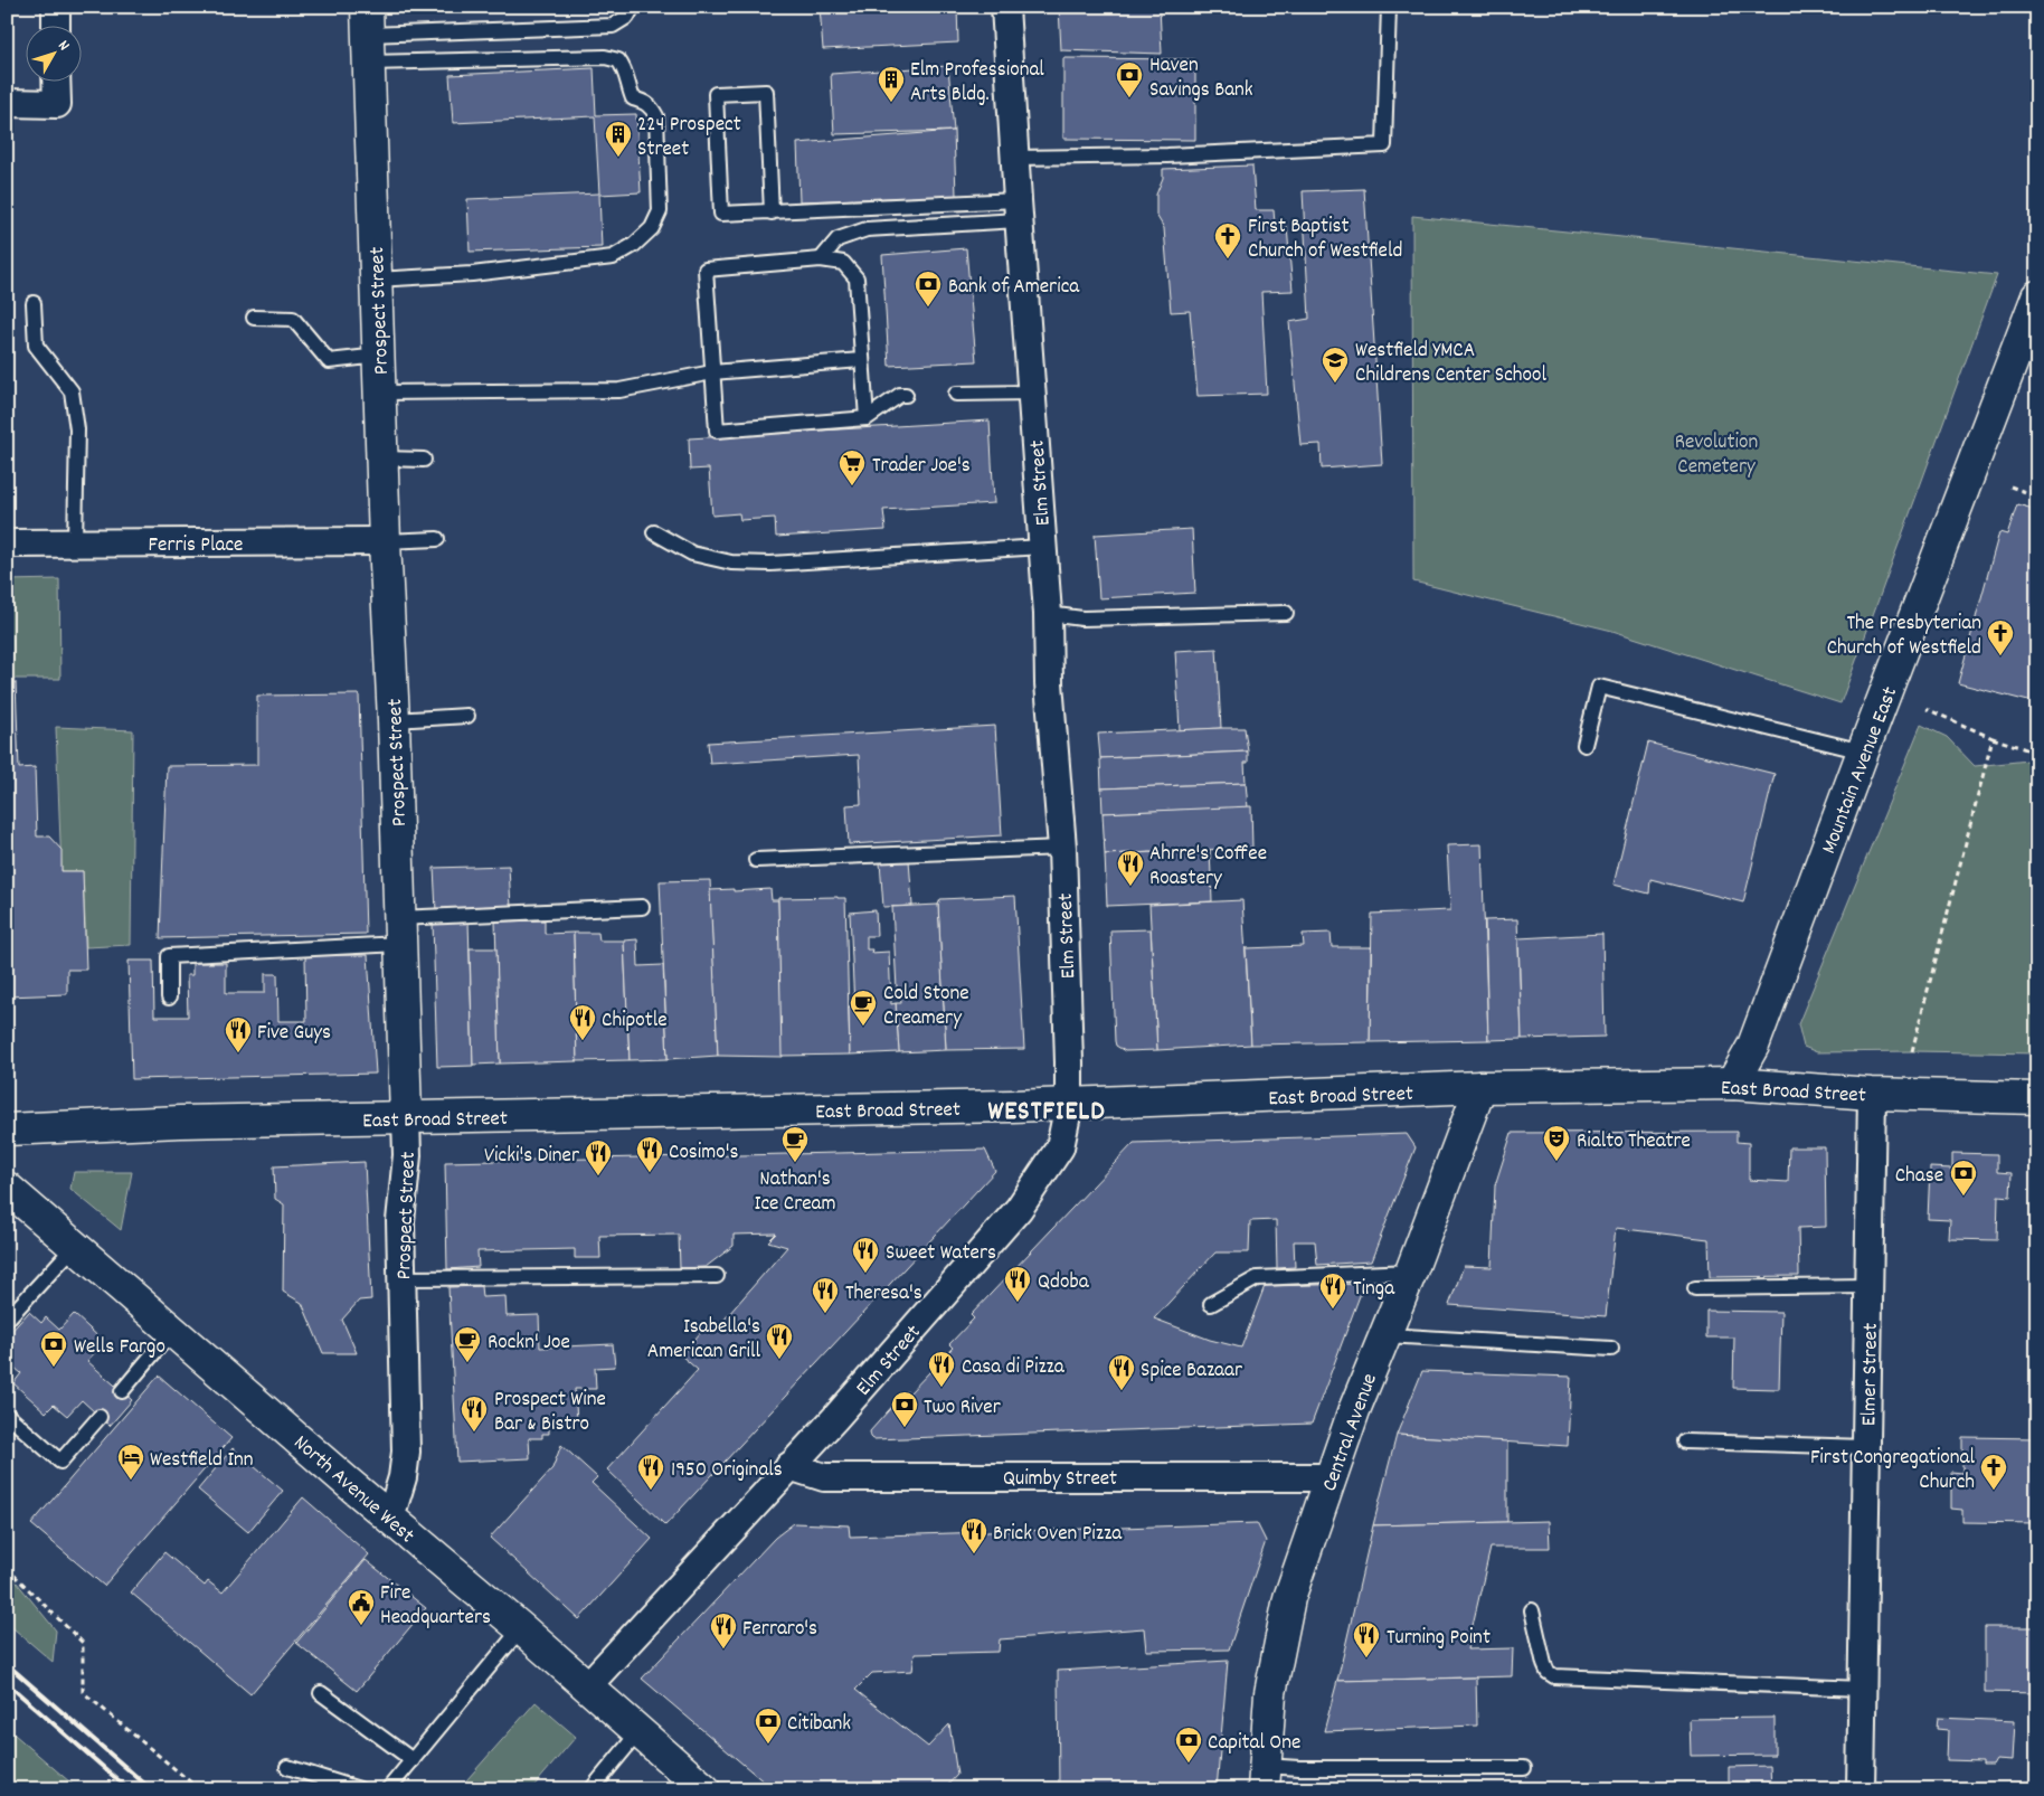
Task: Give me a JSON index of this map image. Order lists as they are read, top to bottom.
{
  "streets": {
    "street": [
      "Prospect Street",
      "Elm Street",
      "Ferris Place",
      "Mountain Avenue East",
      "East Broad Street",
      "Elmer Street",
      "Central Avenue",
      "Quimby Street",
      "North Avenue West"
    ]
  },
  "crossings": [
    ["Prospect Street", "Ferris Place"],
    ["Prospect Street", "East Broad Street"],
    ["Prospect Street", "North Avenue West"],
    ["Elm Street", "East Broad Street"],
    ["Elm Street", "Quimby Street"],
    ["Elm Street", "North Avenue West"],
    ["Mountain Avenue East", "East Broad Street"],
    ["East Broad Street", "Elmer Street"],
    ["East Broad Street", "Central Avenue"],
    ["Central Avenue", "Quimby Street"]
  ],
  "districts": ["WESTFIELD"],
  "parks": ["Revolution Cemetery"],
  "places": {
    "bank": [
      "Haven Savings Bank",
      "Bank of America",
      "Chase",
      "Wells Fargo",
      "Two River",
      "Citibank",
      "Capital One"
    ],
    "building": ["Elm Professional Arts Bldg.", "224 Prospect Street"],
    "church": ["First Baptist Church of Westfield", "The Presbyterian Church of Westfield", "First Congregational Church"],
    "school or university": ["Westfield YMCA Childrens Center School"],
    "supermarket": ["Trader Joe's"],
    "restaurant": [
      "Ahrre's Coffee Roastery",
      "Chipotle",
      "Five Guys",
      "Cosimo's",
      "Vicki's Diner",
      "Sweet Waters",
      "Qdoba",
      "Tinga",
      "Theresa's",
      "Isabella's American Grill",
      "Casa di Pizza",
      "Spice Bazaar",
      "Prospect Wine Bar & Bistro",
      "1950 Originals",
      "Brick Oven Pizza",
      "Ferraro's",
      "Turning Point"
    ],
    "cafe": ["Cold Stone Creamery", "Nathan's Ice Cream", "Rockn' Joe"],
    "theatre": ["Rialto Theatre"],
    "hotel": ["Westfield Inn"],
    "public building": ["Fire Headquarters"]
  },
  "north": "top right"
}
